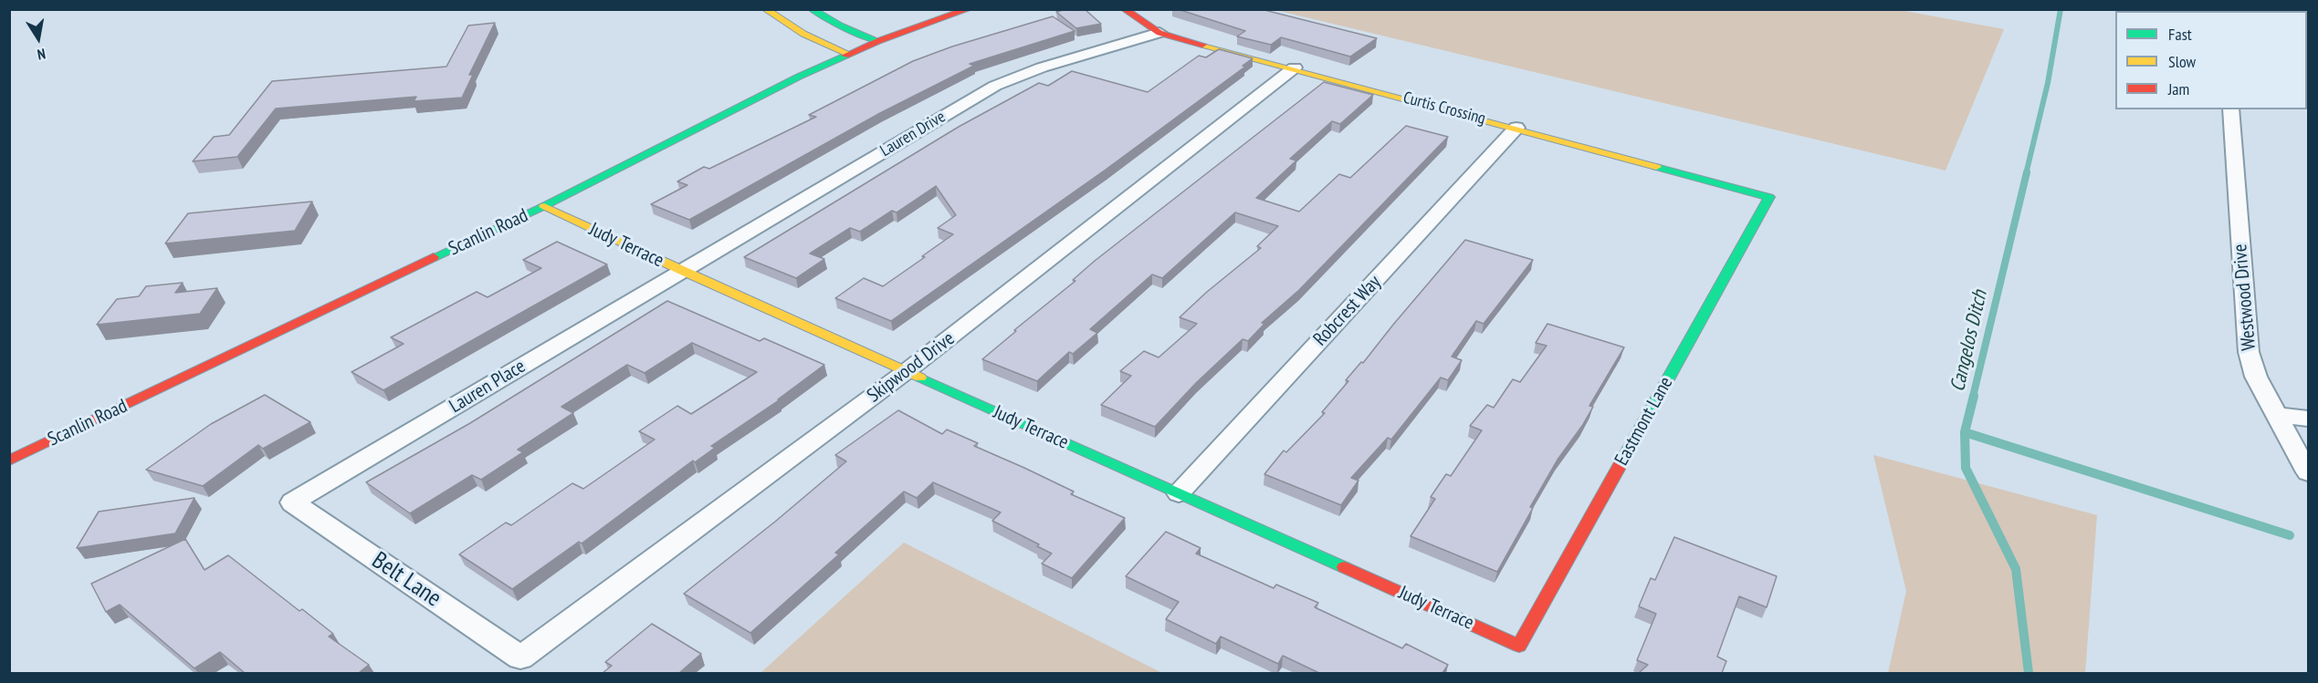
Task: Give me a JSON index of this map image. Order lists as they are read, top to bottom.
{
  "streets": {
    "street": [
      "Curtis Crossing",
      "Lauren Drive",
      "Scanlin Road",
      "Judy Terrace",
      "Westwood Drive",
      "Robcrest Way",
      "Skipwood Drive",
      "Lauren Place",
      "Eastmont Lane",
      "Belt Lane"
    ]
  },
  "crossings": [
    ["Curtis Crossing", "Lauren Drive"],
    ["Curtis Crossing", "Robcrest Way"],
    ["Curtis Crossing", "Skipwood Drive"],
    ["Curtis Crossing", "Eastmont Lane"],
    ["Lauren Drive", "Judy Terrace"],
    ["Lauren Drive", "Lauren Place"],
    ["Scanlin Road", "Judy Terrace"],
    ["Judy Terrace", "Robcrest Way"],
    ["Judy Terrace", "Skipwood Drive"],
    ["Judy Terrace", "Lauren Place"],
    ["Judy Terrace", "Eastmont Lane"],
    ["Skipwood Drive", "Belt Lane"],
    ["Lauren Place", "Belt Lane"]
  ],
  "water": ["Cangelos Ditch"],
  "legend": ["Fast", "Slow", "Jam"],
  "north": "bottom"
}
